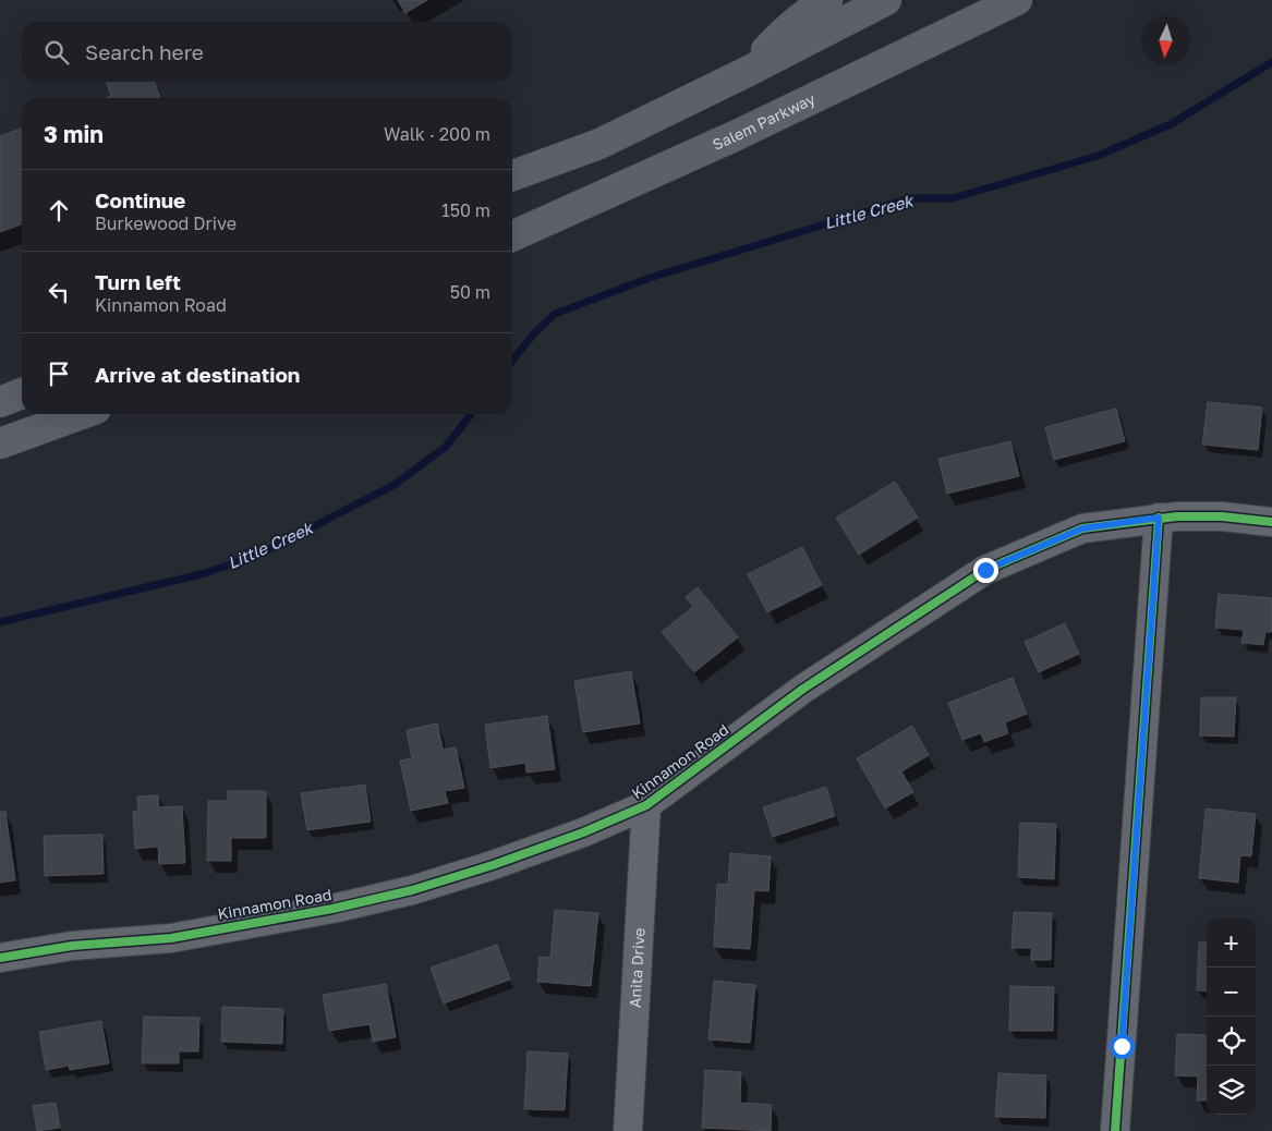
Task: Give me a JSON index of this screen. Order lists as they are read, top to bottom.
{
  "streets": {
    "highway": ["Salem Parkway"],
    "street": ["Kinnamon Road", "Anita Drive"]
  },
  "crossings": [
    ["Kinnamon Road", "Anita Drive"]
  ],
  "water": ["Little Creek"],
  "north": "bottom",
  "page": {
    "search": "Search here",
    "heading": ["3 min", "Walk · 200 m"],
    "list": [
      ["Continue", "Burkewood Drive", "150 m"],
      ["Turn left", "Kinnamon Road", "50 m"],
      "Arrive at destination"
    ],
    "map_buttons": ["+", "−"]
  }
}
